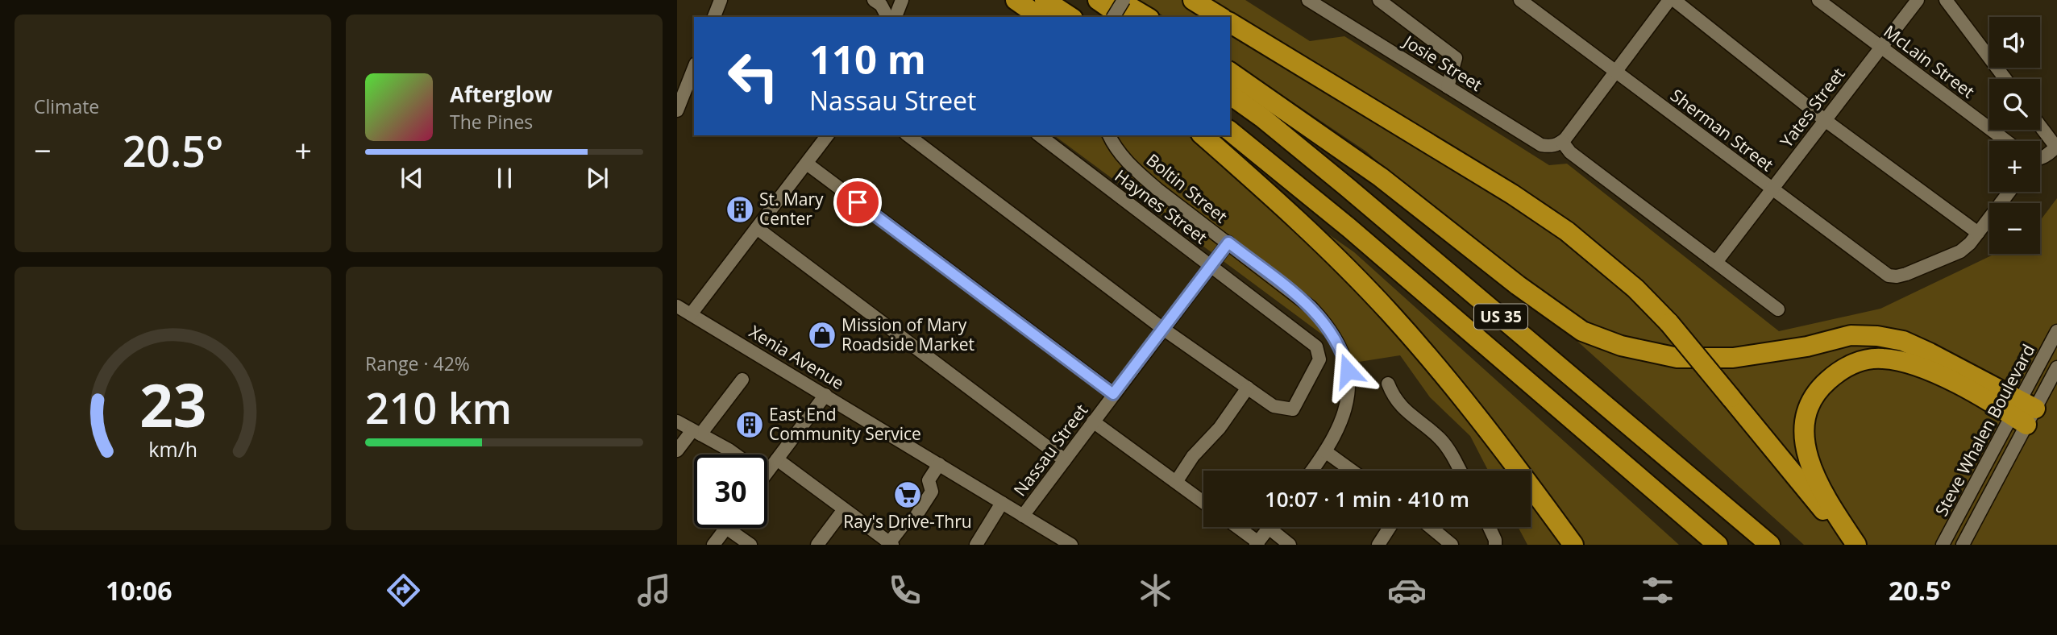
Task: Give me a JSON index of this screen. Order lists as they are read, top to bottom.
{
  "streets": {
    "highway": ["US 35"],
    "street": [
      "McLain Street",
      "Josie Street",
      "Yates Street",
      "Sherman Street",
      "Boltin Street",
      "Haynes Street",
      "Xenia Avenue",
      "Steve Whalen Boulevard",
      "Nassau Street"
    ]
  },
  "crossings": [
    ["McLain Street", "Yates Street"],
    ["Yates Street", "Sherman Street"],
    ["Boltin Street", "Nassau Street"],
    ["Haynes Street", "Nassau Street"],
    ["Xenia Avenue", "Nassau Street"]
  ],
  "places": {
    "building": ["St. Mary Center", "East End Community Service"],
    "shop": ["Mission of Mary Roadside Market"],
    "supermarket": ["Ray's Drive-Thru"]
  },
  "page": {
    "tile": [
      "Climate",
      ["Range · 42%", "210 km"]
    ],
    "map_buttons": ["+", "−"],
    "turn": ["110 m", "Nassau Street"],
    "song": ["Afterglow", "The Pines"],
    "heat": ["−", "20.5°", "+"],
    "limit": "30",
    "trip": "10:07 · 1 min · 410 m",
    "tabs": ["10:06", "20.5°"],
    "gauge": ["23", "km/h"]
  }
}
